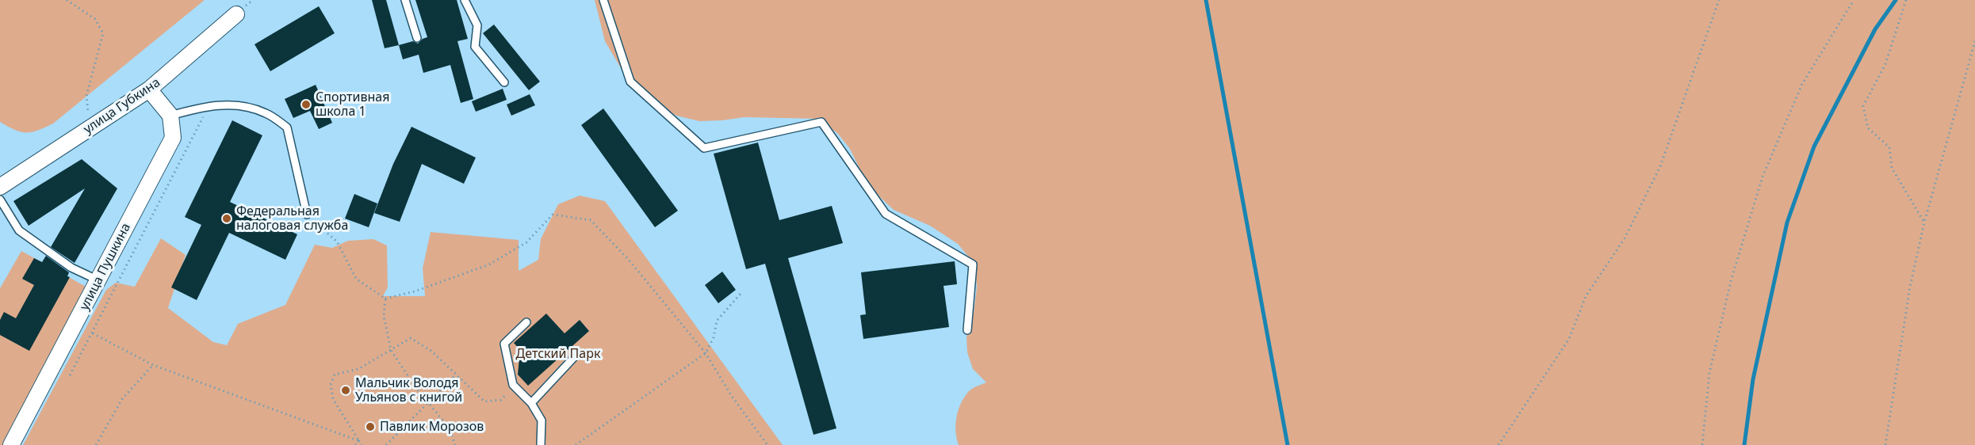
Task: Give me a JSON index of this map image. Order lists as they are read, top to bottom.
{
  "streets": {
    "street": ["улица Губкина", "улица Пушкина"]
  },
  "parks": ["Детский Парк"],
  "places": [
    "Спортивная школа 1",
    "Федеральная налоговая служба",
    "Мальчик Володя Ульянов с книгой",
    "Павлик Морозов"
  ]
}
